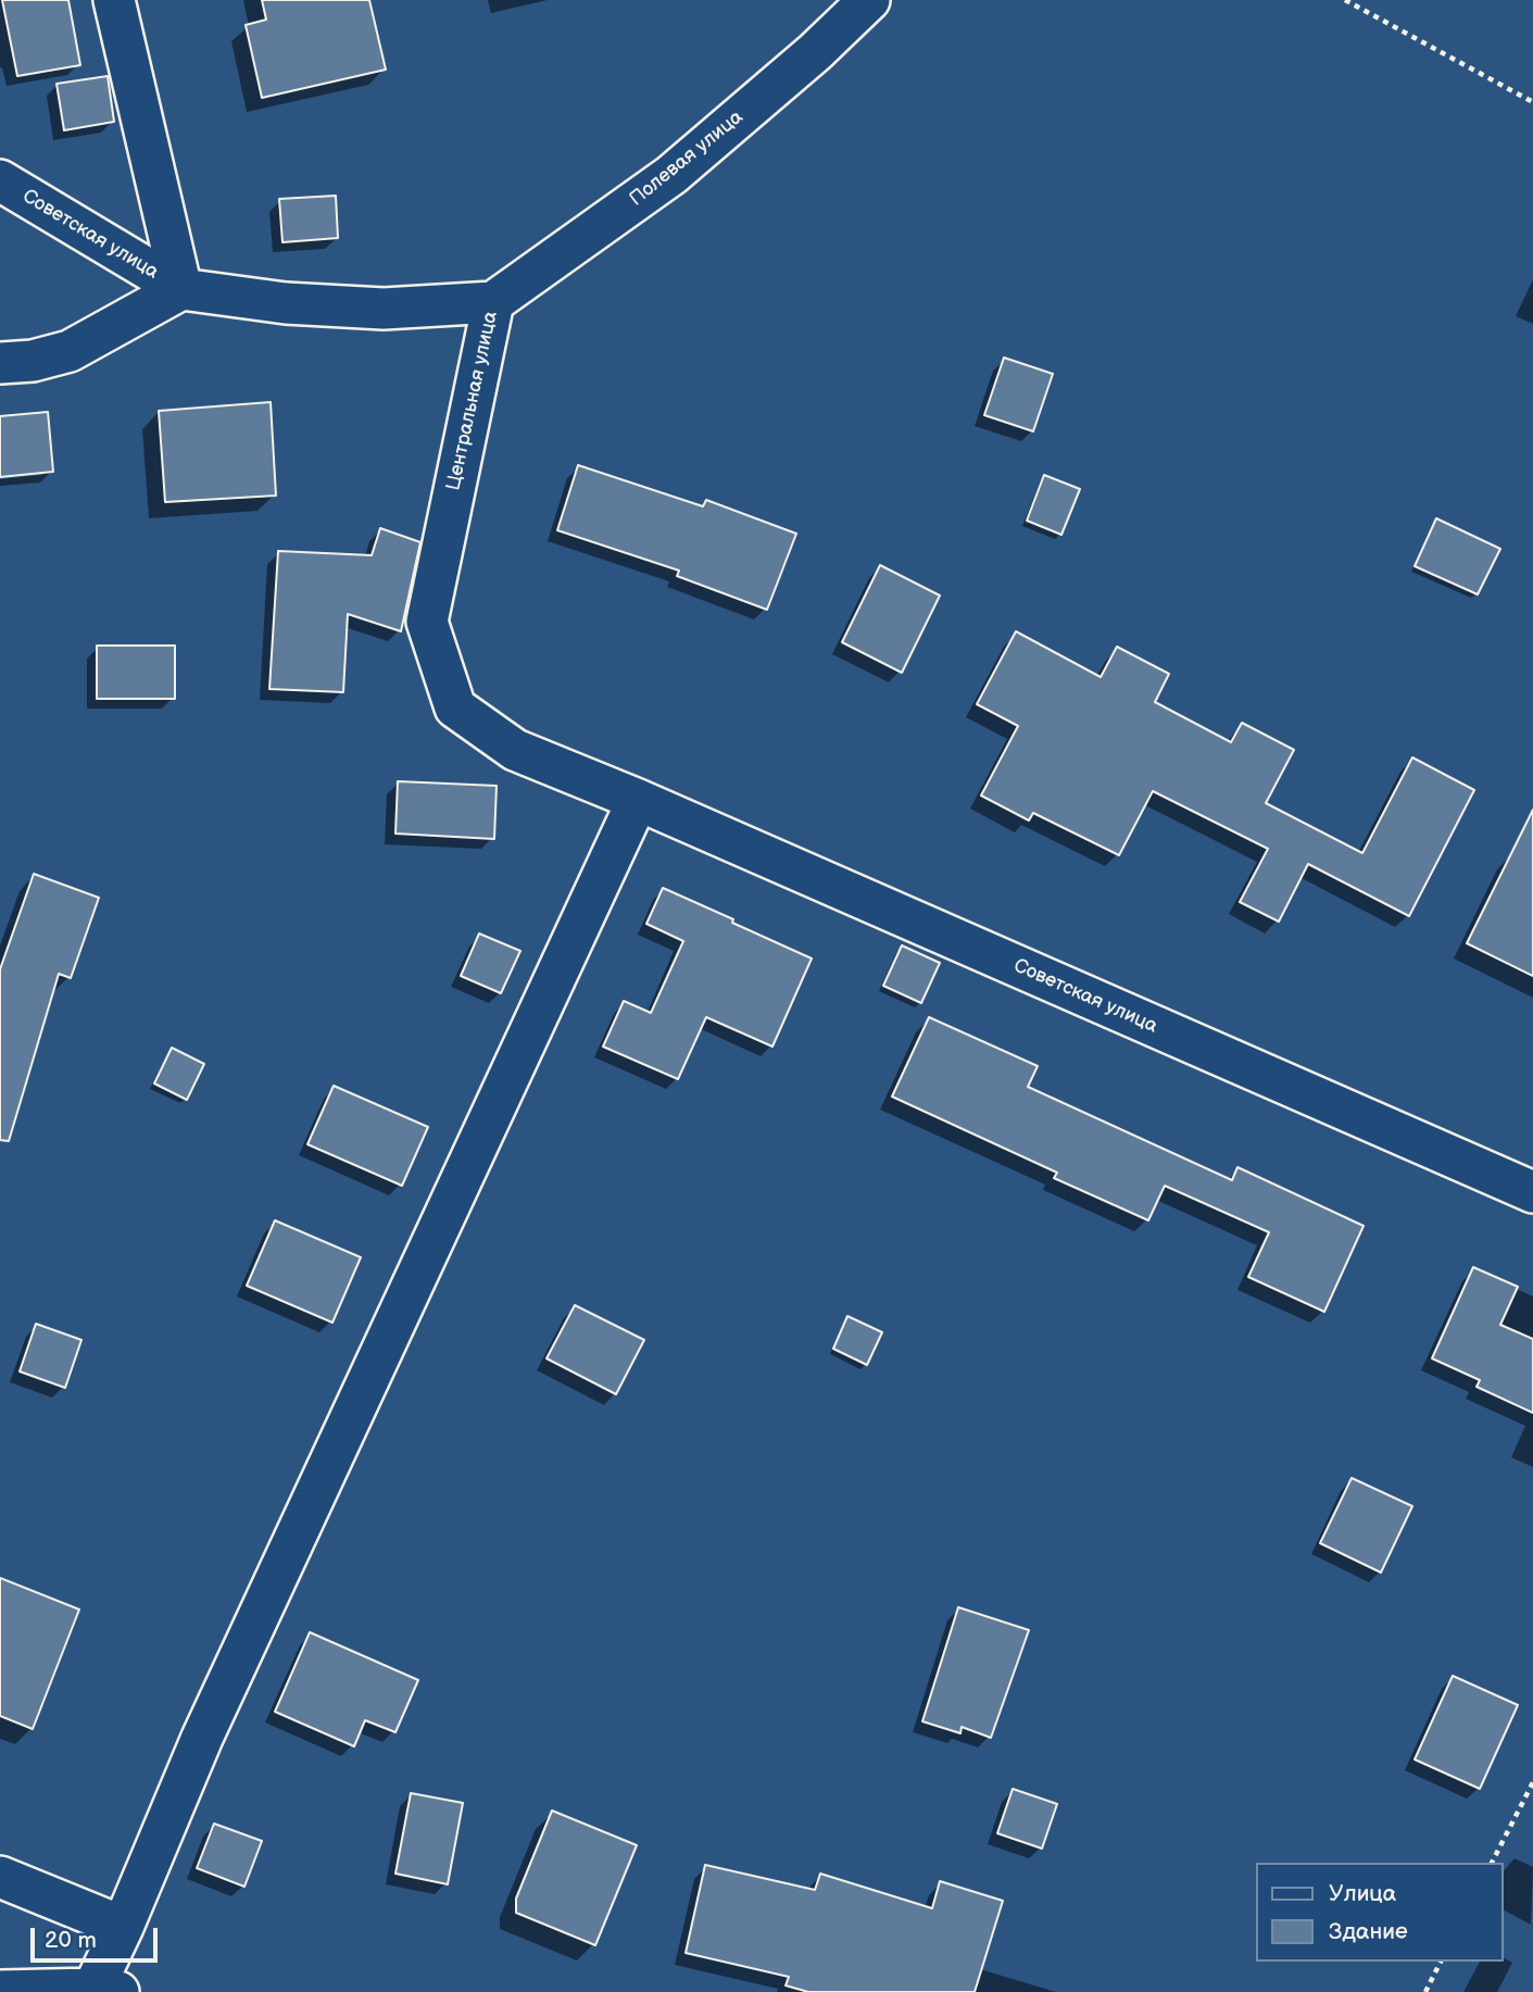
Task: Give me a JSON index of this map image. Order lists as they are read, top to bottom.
{
  "streets": {
    "street": ["Полевая улица", "Советская улица", "Центральная улица"]
  },
  "crossings": [
    ["Полевая улица", "Центральная улица"],
    ["Советская улица", "Центральная улица"]
  ],
  "legend": ["Улица", "Здание"],
  "scale_bar": "20 m"
}
